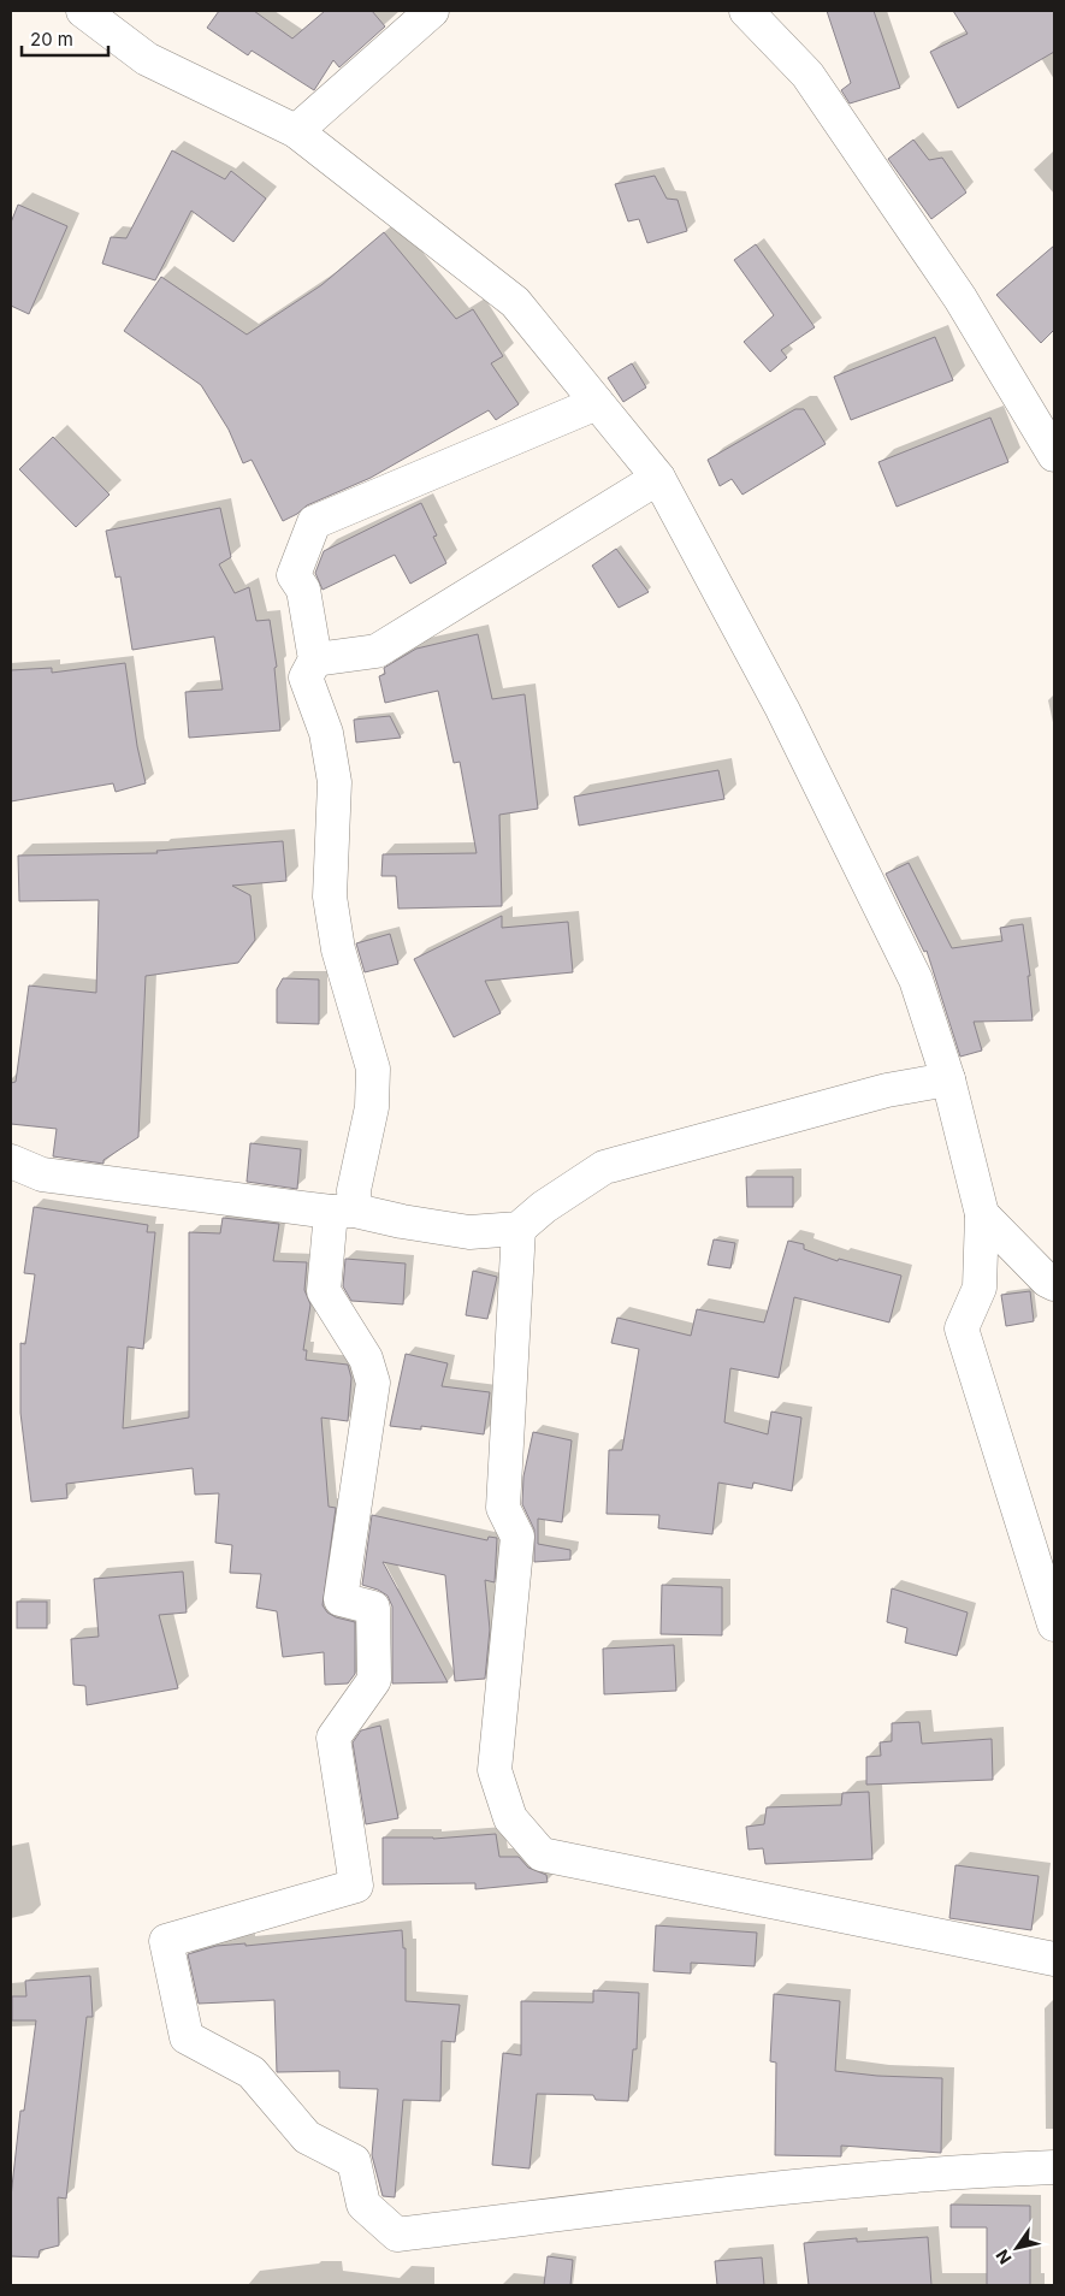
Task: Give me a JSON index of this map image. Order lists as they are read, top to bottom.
{
  "scale_bar": "20 m",
  "north": "bottom left"
}
